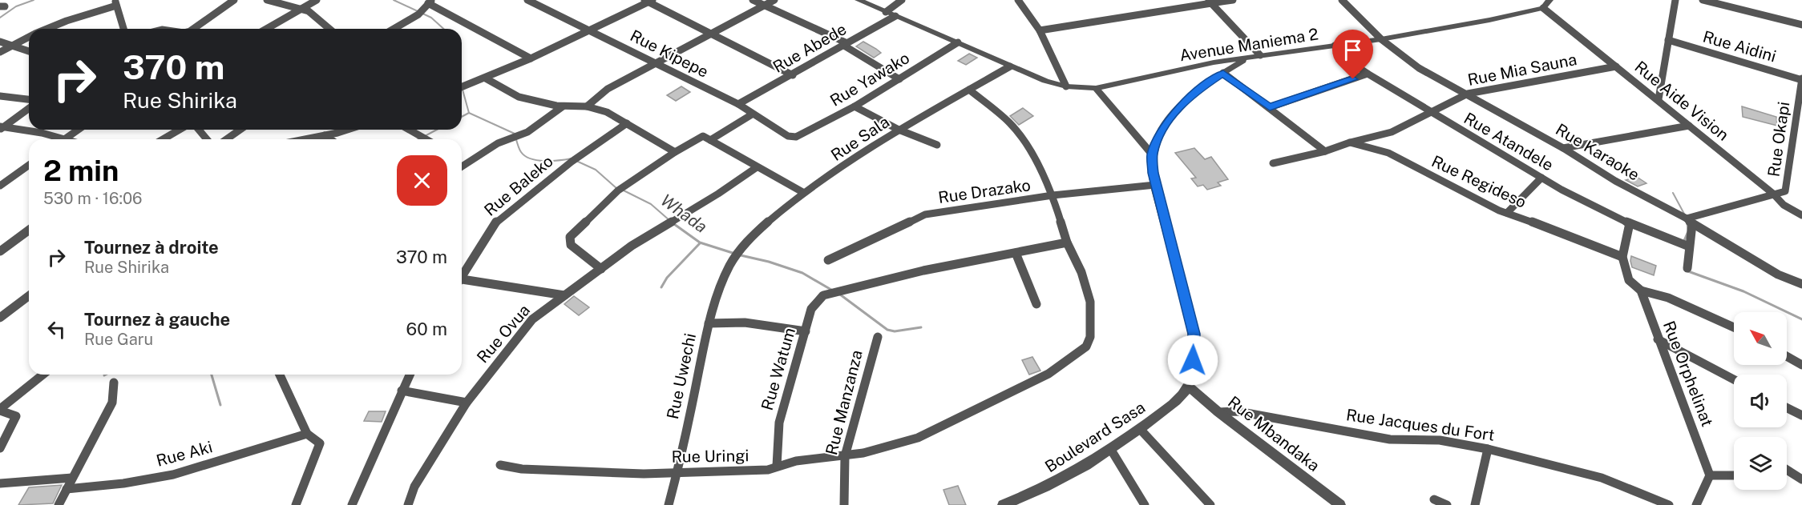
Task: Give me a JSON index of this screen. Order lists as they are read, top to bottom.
{
  "streets": {
    "street": [
      "Avenue Maniema 2",
      "Rue Aidini",
      "Rue Abede",
      "Rue Kipepe",
      "Rue Mia Sauna",
      "Rue Yawako",
      "Rue Aide Vision",
      "Rue Sala",
      "Rue Okapi",
      "Rue Atandele",
      "Rue Karaoke",
      "Rue Regideso",
      "Rue Baleko",
      "Rue Drazako",
      "Rue Ovua",
      "Rue Watum",
      "Rue Orphelinat",
      "Rue Uwechi",
      "Rue Manzanza",
      "Rue Jacques du Fort",
      "Rue Mbandaka",
      "Boulevard Sasa",
      "Rue Aki",
      "Rue Uringi"
    ]
  },
  "crossings": [
    ["Avenue Maniema 2", "Rue Abede"],
    ["Avenue Maniema 2", "Rue Yawako"],
    ["Avenue Maniema 2", "Rue Aide Vision"],
    ["Avenue Maniema 2", "Rue Sala"],
    ["Avenue Maniema 2", "Rue Atandele"],
    ["Avenue Maniema 2", "Rue Karaoke"],
    ["Rue Aidini", "Rue Okapi"],
    ["Rue Abede", "Rue Kipepe"],
    ["Rue Kipepe", "Rue Yawako"],
    ["Rue Mia Sauna", "Rue Aide Vision"],
    ["Rue Mia Sauna", "Rue Atandele"],
    ["Rue Mia Sauna", "Rue Karaoke"],
    ["Rue Mia Sauna", "Rue Regideso"],
    ["Rue Aide Vision", "Rue Okapi"],
    ["Rue Sala", "Rue Uwechi"],
    ["Rue Sala", "Rue Uringi"],
    ["Rue Regideso", "Rue Orphelinat"],
    ["Rue Drazako", "Rue Uringi"],
    ["Rue Watum", "Rue Uringi"],
    ["Rue Uwechi", "Rue Uringi"],
    ["Rue Manzanza", "Rue Uringi"],
    ["Rue Jacques du Fort", "Rue Mbandaka"],
    ["Rue Mbandaka", "Boulevard Sasa"]
  ],
  "water": ["Whada"],
  "north": "top left",
  "page": {
    "turn": ["370 m", "Rue Shirika"],
    "heading": ["2 min", "530 m · 16:06"],
    "list": [
      {
        "name": "Tournez à droite",
        "note": "Rue Shirika",
        "value": "370 m"
      },
      {
        "name": "Tournez à gauche",
        "note": "Rue Garu",
        "value": "60 m"
      }
    ]
  }
}
